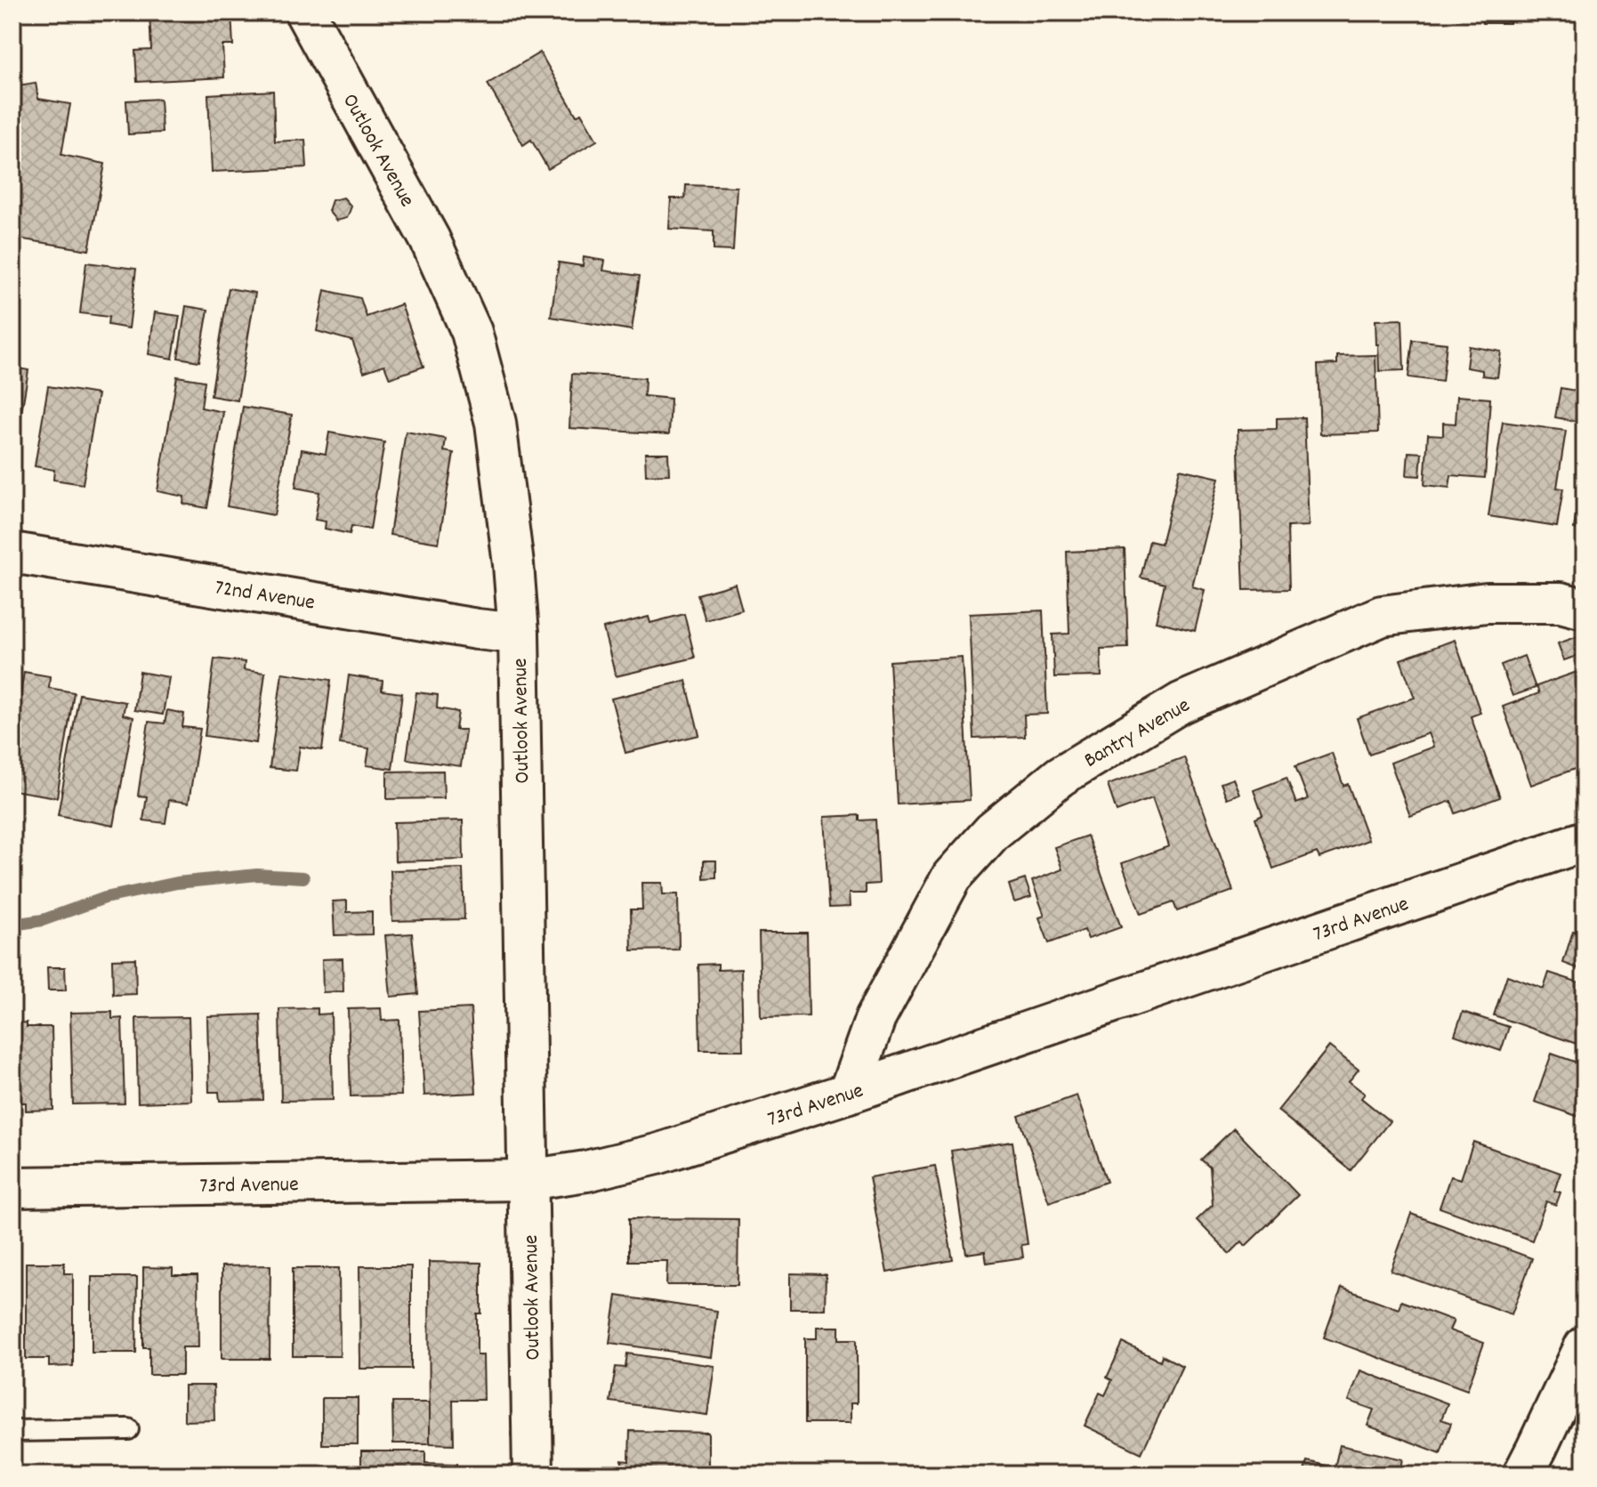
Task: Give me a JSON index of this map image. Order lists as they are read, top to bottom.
{
  "streets": {
    "street": [
      "Outlook Avenue",
      "72nd Avenue",
      "Bantry Avenue",
      "73rd Avenue"
    ]
  },
  "crossings": [
    ["Outlook Avenue", "72nd Avenue"],
    ["Outlook Avenue", "73rd Avenue"],
    ["Bantry Avenue", "73rd Avenue"]
  ]
}
